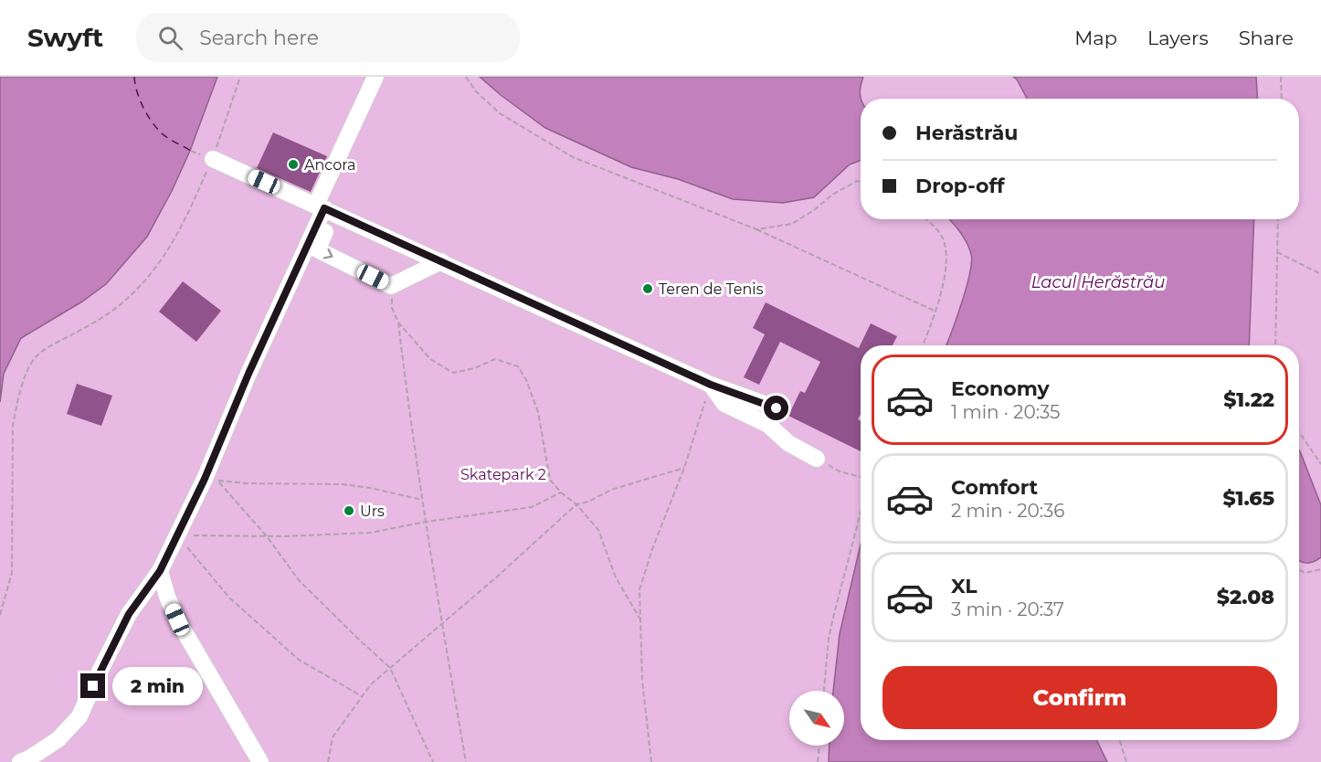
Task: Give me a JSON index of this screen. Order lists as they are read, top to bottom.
{
  "water": ["Lacul Herăstrău"],
  "parks": ["Skatepark 2"],
  "places": ["Ancora", "Teren de Tenis", "Urs"],
  "north": "bottom right",
  "page": {
    "header": "Swyft",
    "search": "Search here",
    "nav": ["Map", "Layers", "Share"],
    "banner": ["Herăstrău", "Drop-off"],
    "list": [
      {
        "name": "Economy",
        "note": "1 min · 20:35",
        "value": "$1.22"
      },
      {
        "name": "Comfort",
        "note": "2 min · 20:36",
        "value": "$1.65"
      },
      {
        "name": "XL",
        "note": "3 min · 20:37",
        "value": "$2.08"
      }
    ],
    "buttons": "Confirm",
    "bubble": "2 min"
  }
}
